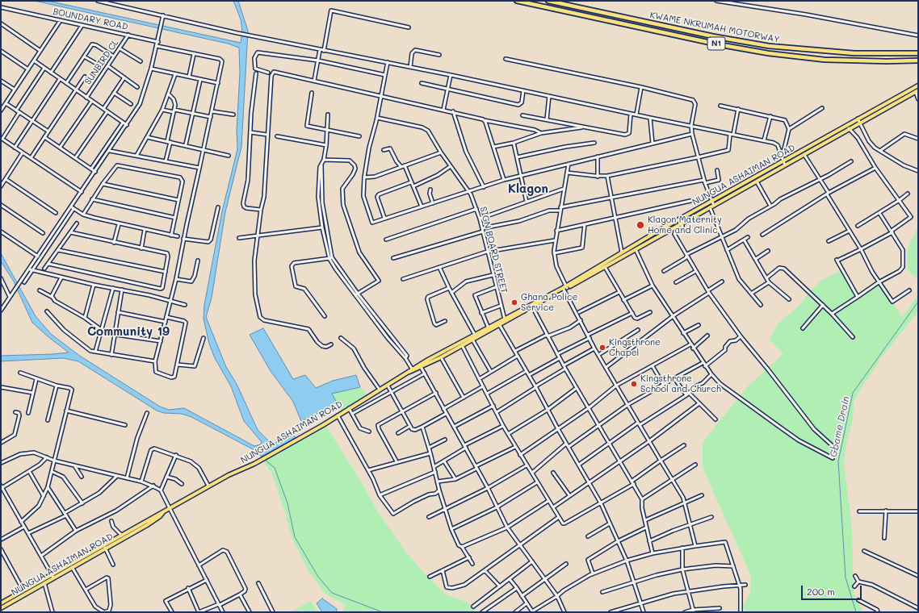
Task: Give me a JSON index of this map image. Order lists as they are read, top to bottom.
{
  "streets": {
    "highway": ["KWAME NKRUMAH MOTORWAY", "N1"],
    "main road": ["NUNGUA ASHAIMAN ROAD"],
    "street": ["BOUNDARY ROAD", "SUNBIRD CL", "SIGN BOARD STREET"]
  },
  "crossings": [
    ["BOUNDARY ROAD", "SUNBIRD CL"],
    ["NUNGUA ASHAIMAN ROAD", "SIGN BOARD STREET"]
  ],
  "districts": ["Klagon", "Community 19"],
  "water": ["Gbame Drain"],
  "places": [
    "Klagon Maternity Home and Clinic",
    "Ghana Police Service",
    "Kingsthrone Chapel",
    "Kingsthrone School and Church"
  ],
  "scale_bar": "200 m"
}
